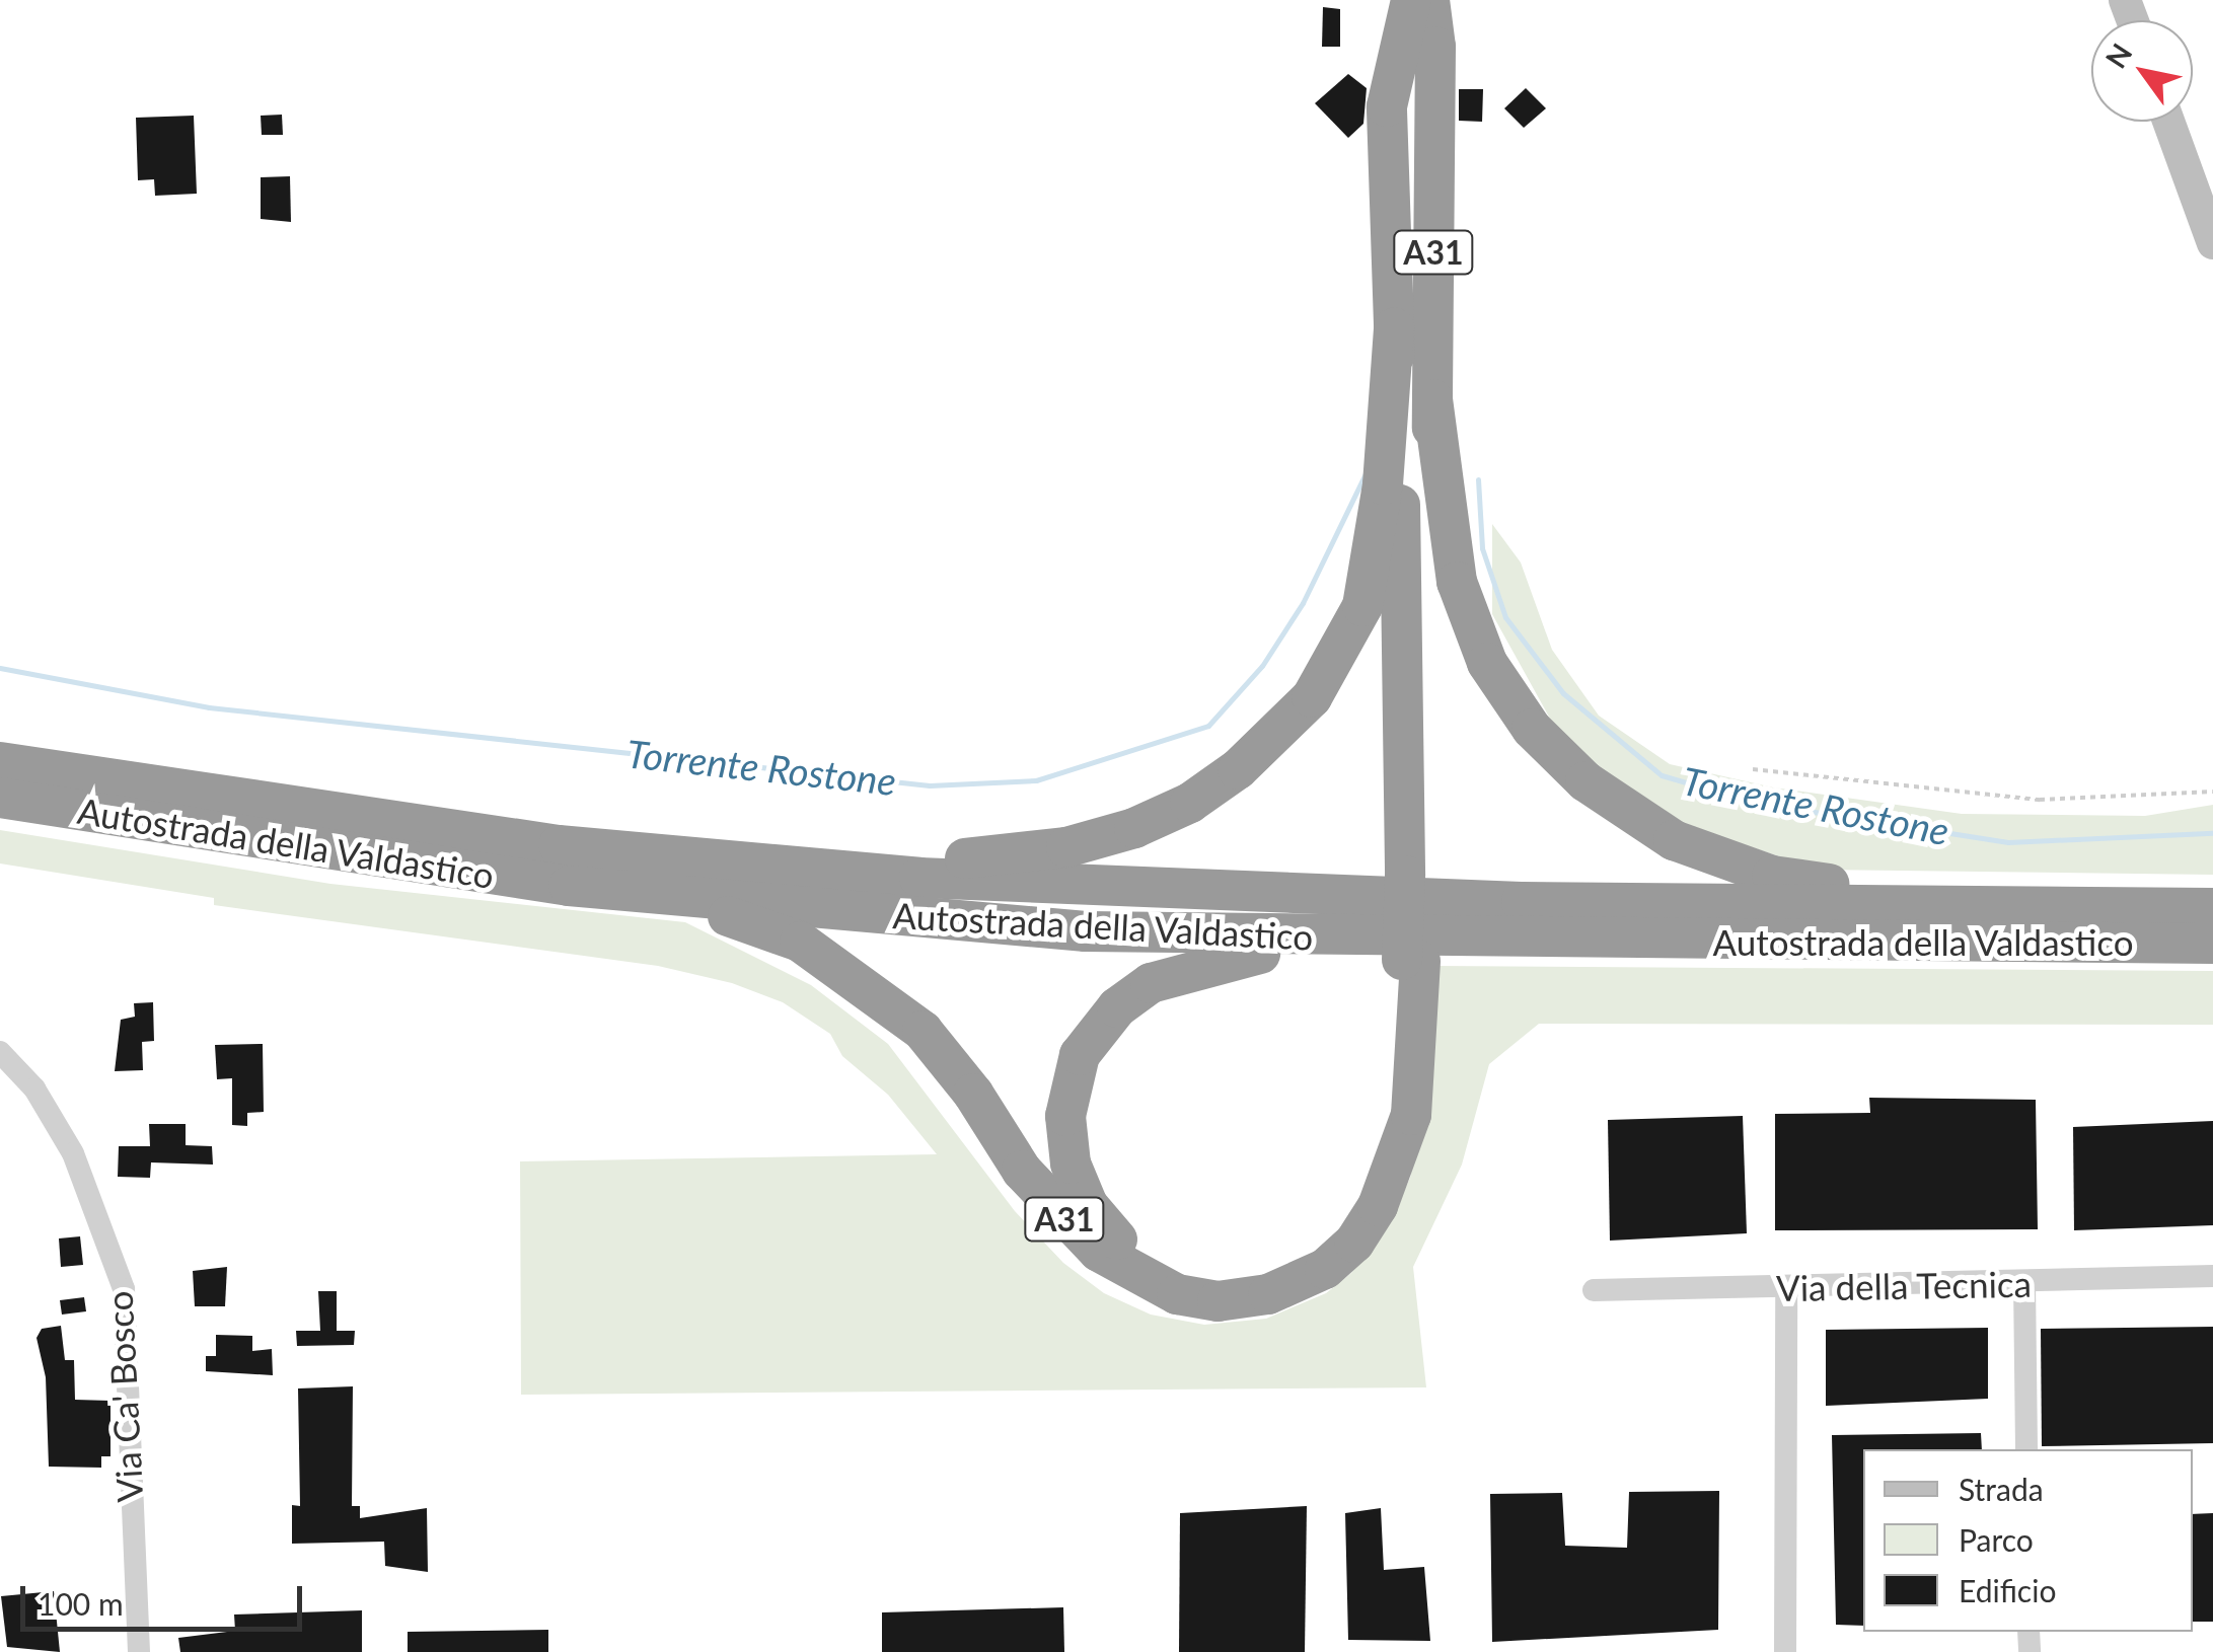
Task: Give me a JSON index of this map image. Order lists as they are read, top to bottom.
{
  "streets": {
    "highway": ["A31", "Autostrada della Valdastico"],
    "street": ["Via della Tecnica", "Via Ca' Bosco"]
  },
  "crossings": [
    ["A31", "Autostrada della Valdastico"]
  ],
  "water": ["Torrente Rostone"],
  "legend": ["Strada", "Parco", "Edificio"],
  "scale_bar": "100 m",
  "north": "top left"
}
